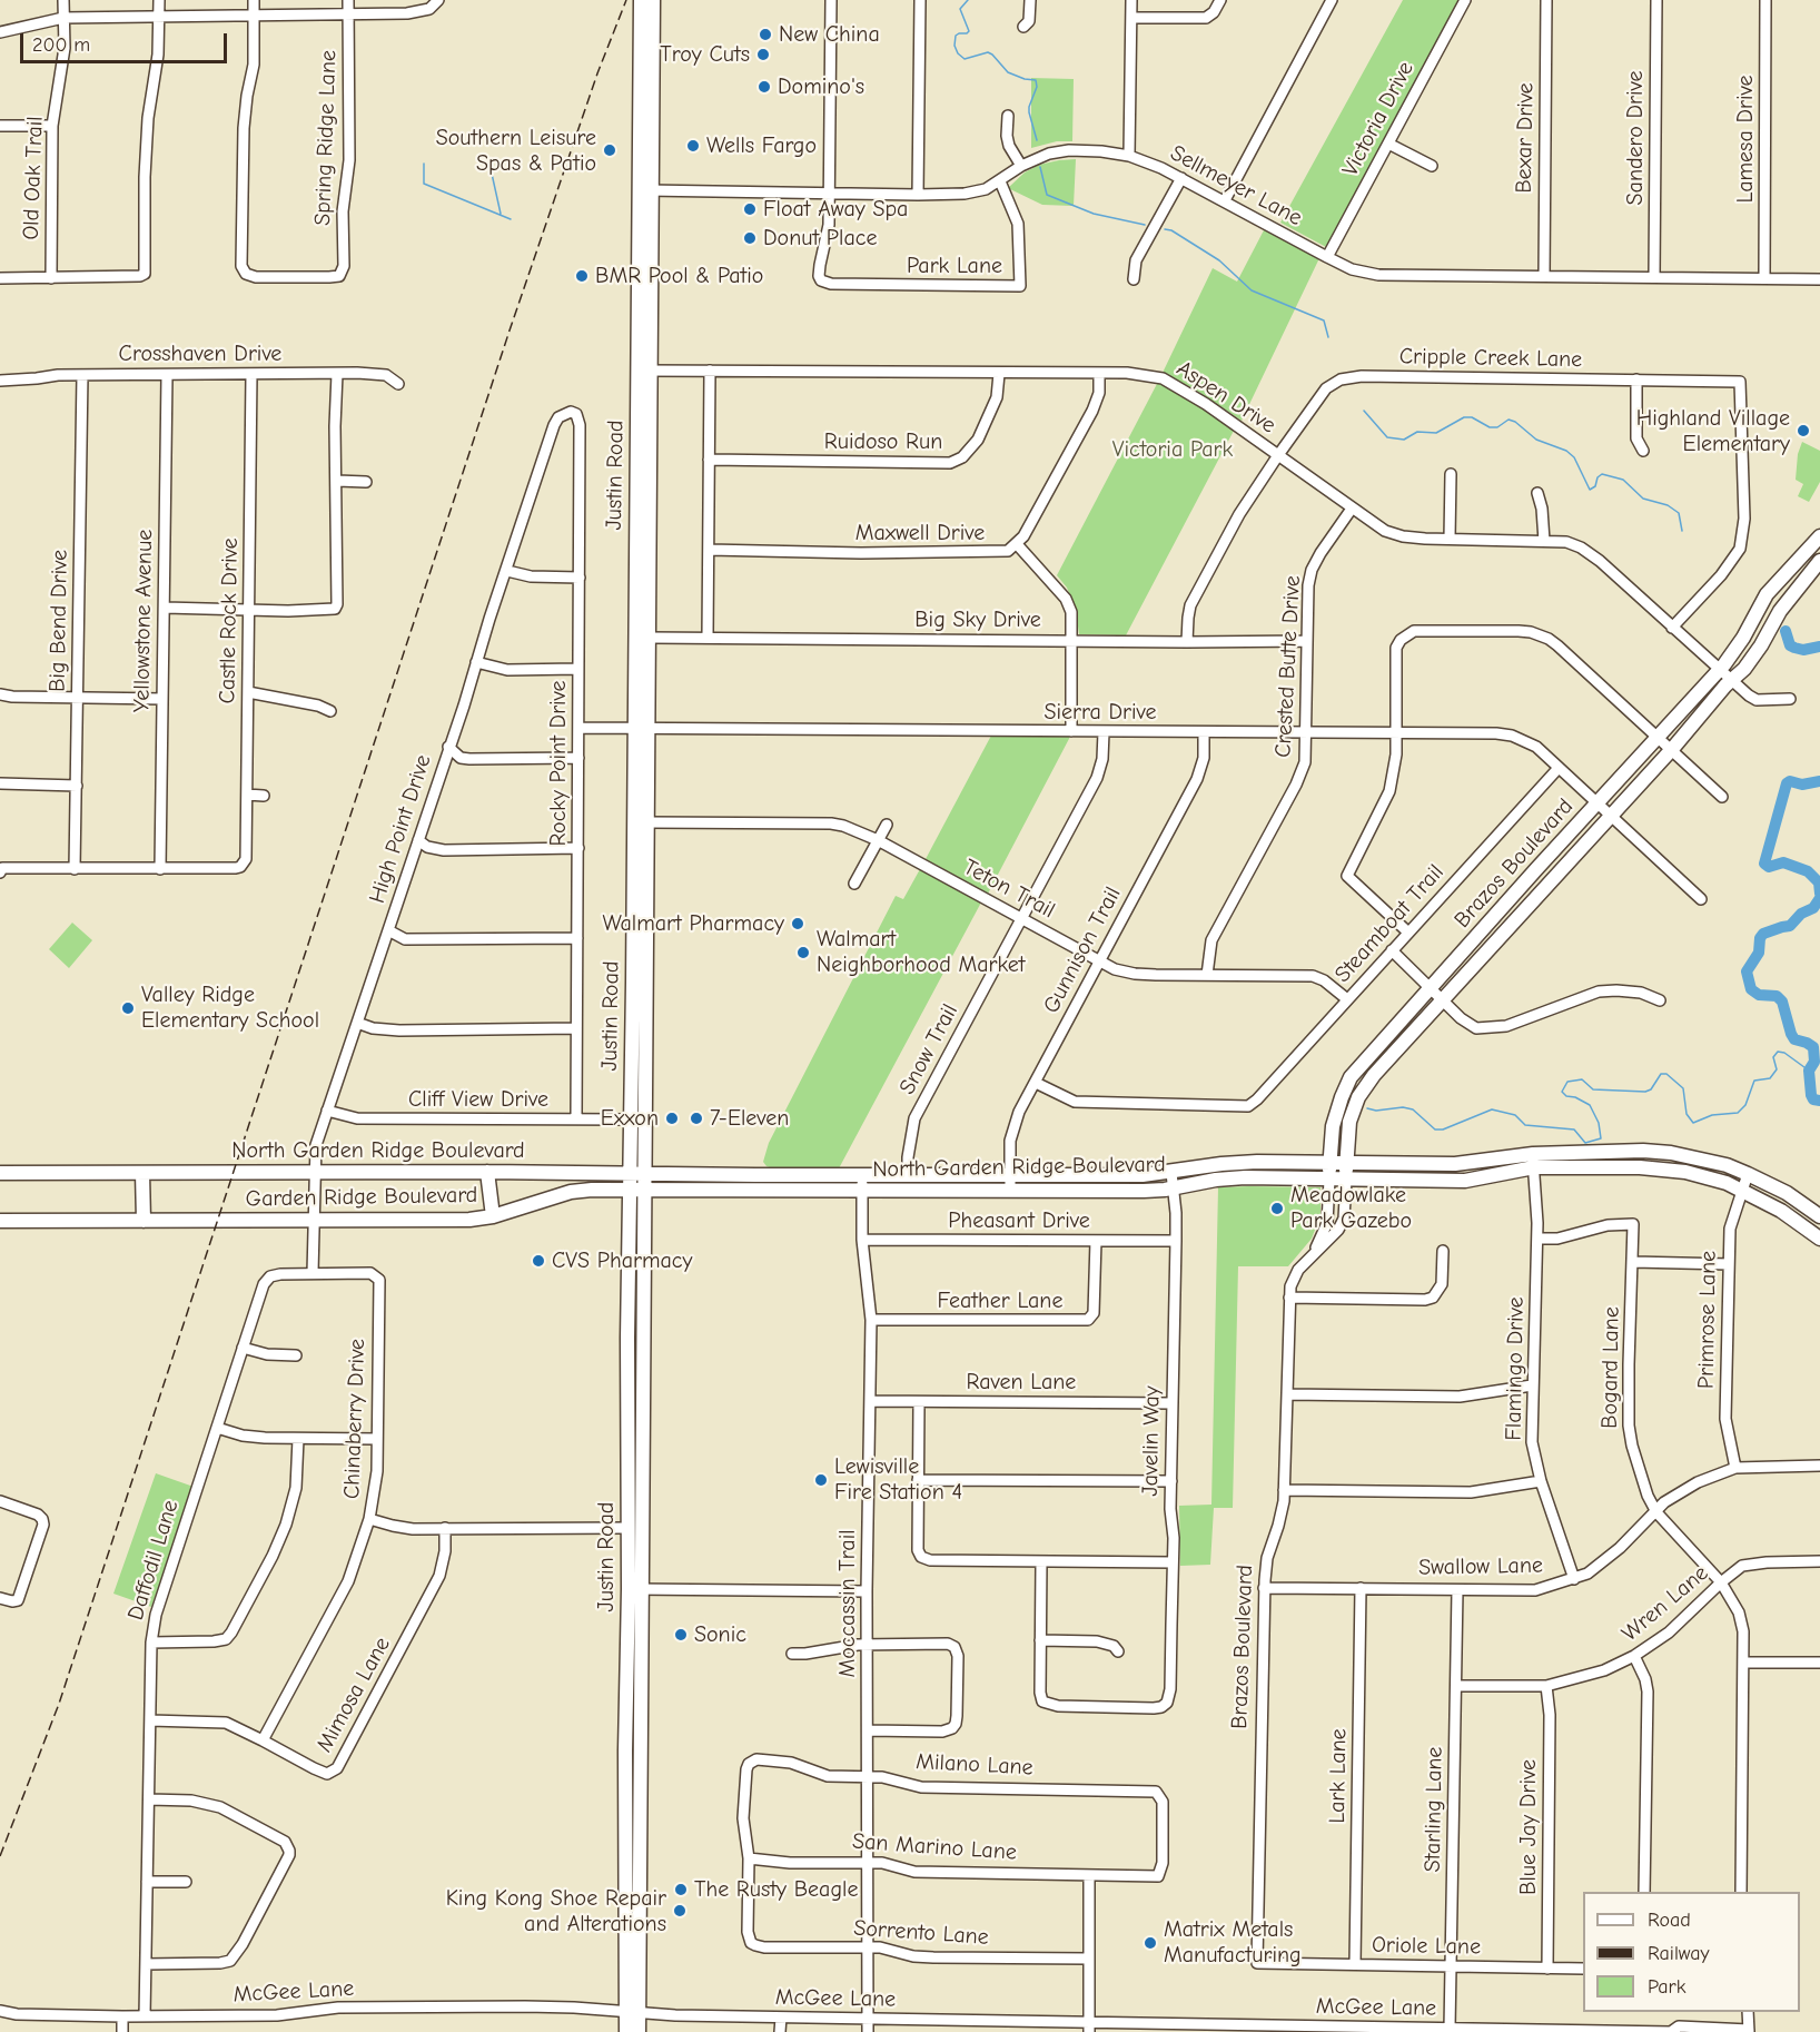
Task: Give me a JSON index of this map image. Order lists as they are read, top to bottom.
{
  "streets": {
    "main road": [
      "Justin Road",
      "Brazos Boulevard",
      "North Garden Ridge Boulevard",
      "Garden Ridge Boulevard"
    ],
    "street": [
      "Victoria Drive",
      "Spring Ridge Lane",
      "Bexar Drive",
      "Sandero Drive",
      "Lamesa Drive",
      "Old Oak Trail",
      "Sellmeyer Lane",
      "Park Lane",
      "Crosshaven Drive",
      "Cripple Creek Lane",
      "Aspen Drive",
      "Ruidoso Run",
      "Maxwell Drive",
      "Big Sky Drive",
      "Big Bend Drive",
      "Yellowstone Avenue",
      "Castle Rock Drive",
      "Crested Butte Drive",
      "Sierra Drive",
      "Rocky Point Drive",
      "High Point Drive",
      "Teton Trail",
      "Steamboat Trail",
      "Gunnison Trail",
      "Snow Trail",
      "Cliff View Drive",
      "Pheasant Drive",
      "Feather Lane",
      "Primrose Lane",
      "Bogard Lane",
      "Flamingo Drive",
      "Raven Lane",
      "Chinaberry Drive",
      "Javelin Way",
      "Daffodil Lane",
      "Swallow Lane",
      "Moccassin Trail",
      "Wren Lane",
      "Mimosa Lane",
      "Milano Lane",
      "Lark Lane",
      "Starling Lane",
      "Blue Jay Drive",
      "San Marino Lane",
      "Sorrento Lane",
      "Oriole Lane",
      "McGee Lane"
    ]
  },
  "crossings": [
    ["Victoria Drive", "Sellmeyer Lane"],
    ["Bexar Drive", "Sellmeyer Lane"],
    ["Sandero Drive", "Sellmeyer Lane"],
    ["Lamesa Drive", "Sellmeyer Lane"],
    ["Sellmeyer Lane", "Park Lane"],
    ["Sellmeyer Lane", "Justin Road"],
    ["Crosshaven Drive", "Big Bend Drive"],
    ["Crosshaven Drive", "Yellowstone Avenue"],
    ["Crosshaven Drive", "Castle Rock Drive"],
    ["Cripple Creek Lane", "Aspen Drive"],
    ["Cripple Creek Lane", "Big Sky Drive"],
    ["Aspen Drive", "Ruidoso Run"],
    ["Aspen Drive", "Justin Road"],
    ["Aspen Drive", "Maxwell Drive"],
    ["Aspen Drive", "Crested Butte Drive"],
    ["Aspen Drive", "Brazos Boulevard"],
    ["Justin Road", "Big Sky Drive"],
    ["Justin Road", "Sierra Drive"],
    ["Justin Road", "Teton Trail"],
    ["Justin Road", "Cliff View Drive"],
    ["Justin Road", "North Garden Ridge Boulevard"],
    ["Justin Road", "Garden Ridge Boulevard"],
    ["Justin Road", "McGee Lane"],
    ["Big Sky Drive", "Crested Butte Drive"],
    ["Yellowstone Avenue", "Castle Rock Drive"],
    ["Crested Butte Drive", "Sierra Drive"],
    ["Crested Butte Drive", "Teton Trail"],
    ["Sierra Drive", "Rocky Point Drive"],
    ["Sierra Drive", "Brazos Boulevard"],
    ["Sierra Drive", "Steamboat Trail"],
    ["Sierra Drive", "Gunnison Trail"],
    ["Sierra Drive", "Snow Trail"],
    ["Rocky Point Drive", "High Point Drive"],
    ["Rocky Point Drive", "Cliff View Drive"],
    ["High Point Drive", "Cliff View Drive"],
    ["High Point Drive", "North Garden Ridge Boulevard"],
    ["High Point Drive", "Garden Ridge Boulevard"],
    ["High Point Drive", "Daffodil Lane"],
    ["Brazos Boulevard", "North Garden Ridge Boulevard"],
    ["Brazos Boulevard", "Swallow Lane"],
    ["Brazos Boulevard", "Oriole Lane"],
    ["Teton Trail", "Steamboat Trail"],
    ["Teton Trail", "Gunnison Trail"],
    ["Teton Trail", "Snow Trail"],
    ["Steamboat Trail", "Gunnison Trail"],
    ["Gunnison Trail", "North Garden Ridge Boulevard"],
    ["North Garden Ridge Boulevard", "Garden Ridge Boulevard"],
    ["North Garden Ridge Boulevard", "Primrose Lane"],
    ["North Garden Ridge Boulevard", "Flamingo Drive"],
    ["North Garden Ridge Boulevard", "Javelin Way"],
    ["North Garden Ridge Boulevard", "Moccassin Trail"],
    ["Pheasant Drive", "Feather Lane"],
    ["Pheasant Drive", "Javelin Way"],
    ["Pheasant Drive", "Moccassin Trail"],
    ["Feather Lane", "Moccassin Trail"],
    ["Primrose Lane", "Swallow Lane"],
    ["Bogard Lane", "Flamingo Drive"],
    ["Bogard Lane", "Swallow Lane"],
    ["Bogard Lane", "Wren Lane"],
    ["Flamingo Drive", "Swallow Lane"],
    ["Raven Lane", "Javelin Way"],
    ["Raven Lane", "Moccassin Trail"],
    ["Chinaberry Drive", "Daffodil Lane"],
    ["Chinaberry Drive", "Mimosa Lane"],
    ["Daffodil Lane", "Mimosa Lane"],
    ["Daffodil Lane", "McGee Lane"],
    ["Swallow Lane", "Lark Lane"],
    ["Swallow Lane", "Starling Lane"],
    ["Moccassin Trail", "Milano Lane"],
    ["Moccassin Trail", "San Marino Lane"],
    ["Moccassin Trail", "Sorrento Lane"],
    ["Moccassin Trail", "McGee Lane"],
    ["Wren Lane", "Starling Lane"],
    ["Wren Lane", "Blue Jay Drive"],
    ["Milano Lane", "San Marino Lane"],
    ["Milano Lane", "Sorrento Lane"],
    ["Lark Lane", "Oriole Lane"],
    ["Starling Lane", "Oriole Lane"],
    ["Starling Lane", "McGee Lane"],
    ["Blue Jay Drive", "Oriole Lane"],
    ["San Marino Lane", "Sorrento Lane"]
  ],
  "parks": ["Victoria Park"],
  "places": [
    "New China",
    "Troy Cuts",
    "Domino's",
    "Wells Fargo",
    "Southern Leisure Spas & Patio",
    "Float Away Spa",
    "Donut Place",
    "BMR Pool & Patio",
    "Highland Village Elementary",
    "Walmart Pharmacy",
    "Walmart Neighborhood Market",
    "Valley Ridge Elementary School",
    "Exxon",
    "7-Eleven",
    "Meadowlake Park Gazebo",
    "CVS Pharmacy",
    "Lewisville Fire Station 4",
    "Sonic",
    "The Rusty Beagle",
    "King Kong Shoe Repair and Alterations",
    "Matrix Metals Manufacturing"
  ],
  "legend": ["Road", "Railway", "Park"],
  "scale_bar": "200 m"
}
